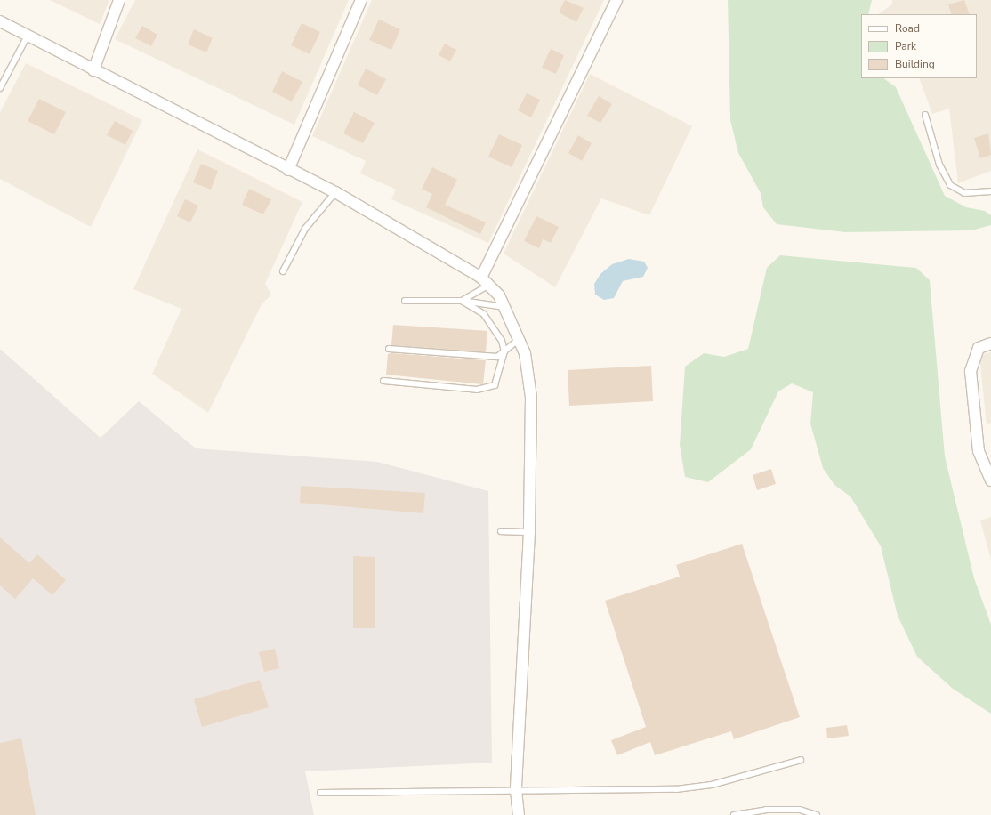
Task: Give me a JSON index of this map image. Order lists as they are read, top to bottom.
{
  "legend": ["Road", "Park", "Building"]
}
